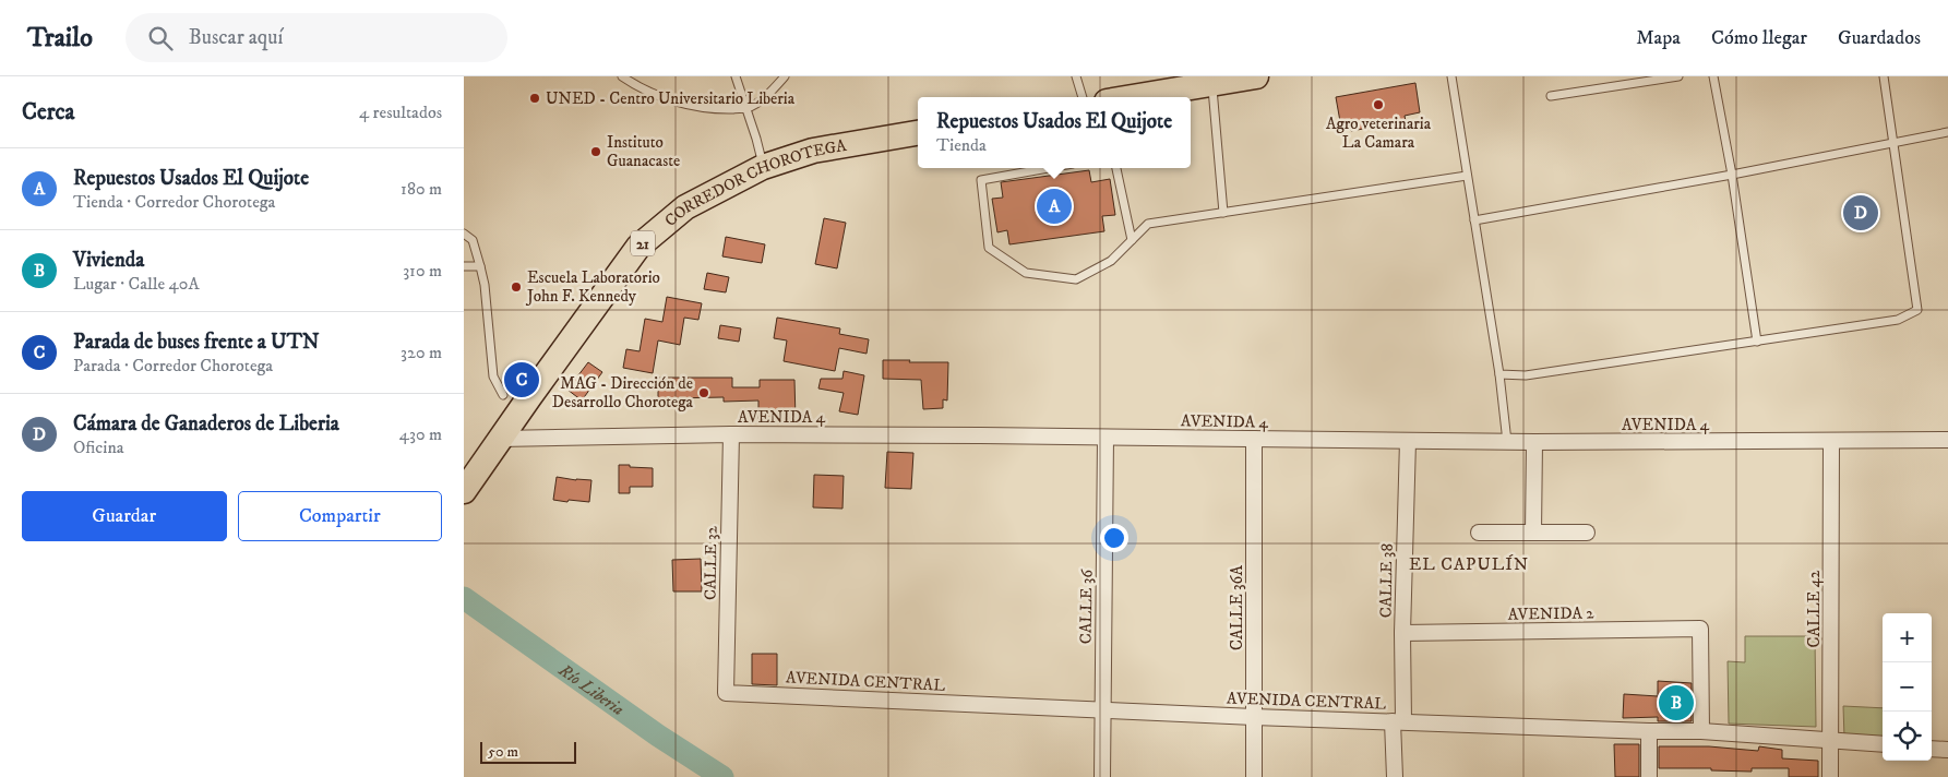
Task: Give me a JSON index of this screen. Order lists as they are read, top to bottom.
{
  "streets": {
    "main road": ["CORREDOR CHOROTEGA", "21"],
    "street": [
      "AVENIDA 4",
      "CALLE 32",
      "CALLE 38",
      "CALLE 36",
      "CALLE 36A",
      "CALLE 42",
      "AVENIDA 2",
      "AVENIDA CENTRAL"
    ]
  },
  "crossings": [
    ["CORREDOR CHOROTEGA", "AVENIDA 4"],
    ["AVENIDA 4", "CALLE 32"],
    ["AVENIDA 4", "CALLE 38"],
    ["AVENIDA 4", "CALLE 36"],
    ["AVENIDA 4", "CALLE 36A"],
    ["AVENIDA 4", "CALLE 42"],
    ["CALLE 32", "AVENIDA CENTRAL"],
    ["CALLE 38", "AVENIDA 2"],
    ["CALLE 38", "AVENIDA CENTRAL"],
    ["CALLE 36", "AVENIDA CENTRAL"],
    ["CALLE 36A", "AVENIDA CENTRAL"],
    ["CALLE 42", "AVENIDA CENTRAL"],
    ["AVENIDA 2", "AVENIDA CENTRAL"]
  ],
  "districts": ["EL CAPULÍN"],
  "water": ["Río Liberia"],
  "places": [
    "UNED - Centro Universitario Liberia",
    "Agro veterinaria La Camara",
    "Instituto Guanacaste",
    "Escuela Laboratorio John F. Kennedy",
    "MAG - Dirección de Desarrollo Chorotega"
  ],
  "scale_bar": "50 m",
  "page": {
    "header": "Trailo",
    "search": "Buscar aquí",
    "nav": ["Mapa", "Cómo llegar", "Guardados"],
    "heading": ["Cerca", "4 resultados"],
    "popup": ["Repuestos Usados El Quijote", "Tienda"],
    "list": [
      {
        "mark": "A",
        "name": "Repuestos Usados El Quijote",
        "note": "Tienda · Corredor Chorotega",
        "value": "180 m"
      },
      {
        "mark": "B",
        "name": "Vivienda",
        "note": "Lugar · Calle 40A",
        "value": "310 m"
      },
      {
        "mark": "C",
        "name": "Parada de buses frente a UTN",
        "note": "Parada · Corredor Chorotega",
        "value": "320 m"
      },
      {
        "mark": "D",
        "name": "Cámara de Ganaderos de Liberia",
        "note": "Oficina",
        "value": "430 m"
      }
    ],
    "pins": [
      "A",
      "D",
      "C",
      "B"
    ],
    "buttons": ["Guardar", "Compartir"],
    "map_buttons": ["+", "−"],
    "scale": "50 m"
  }
}
